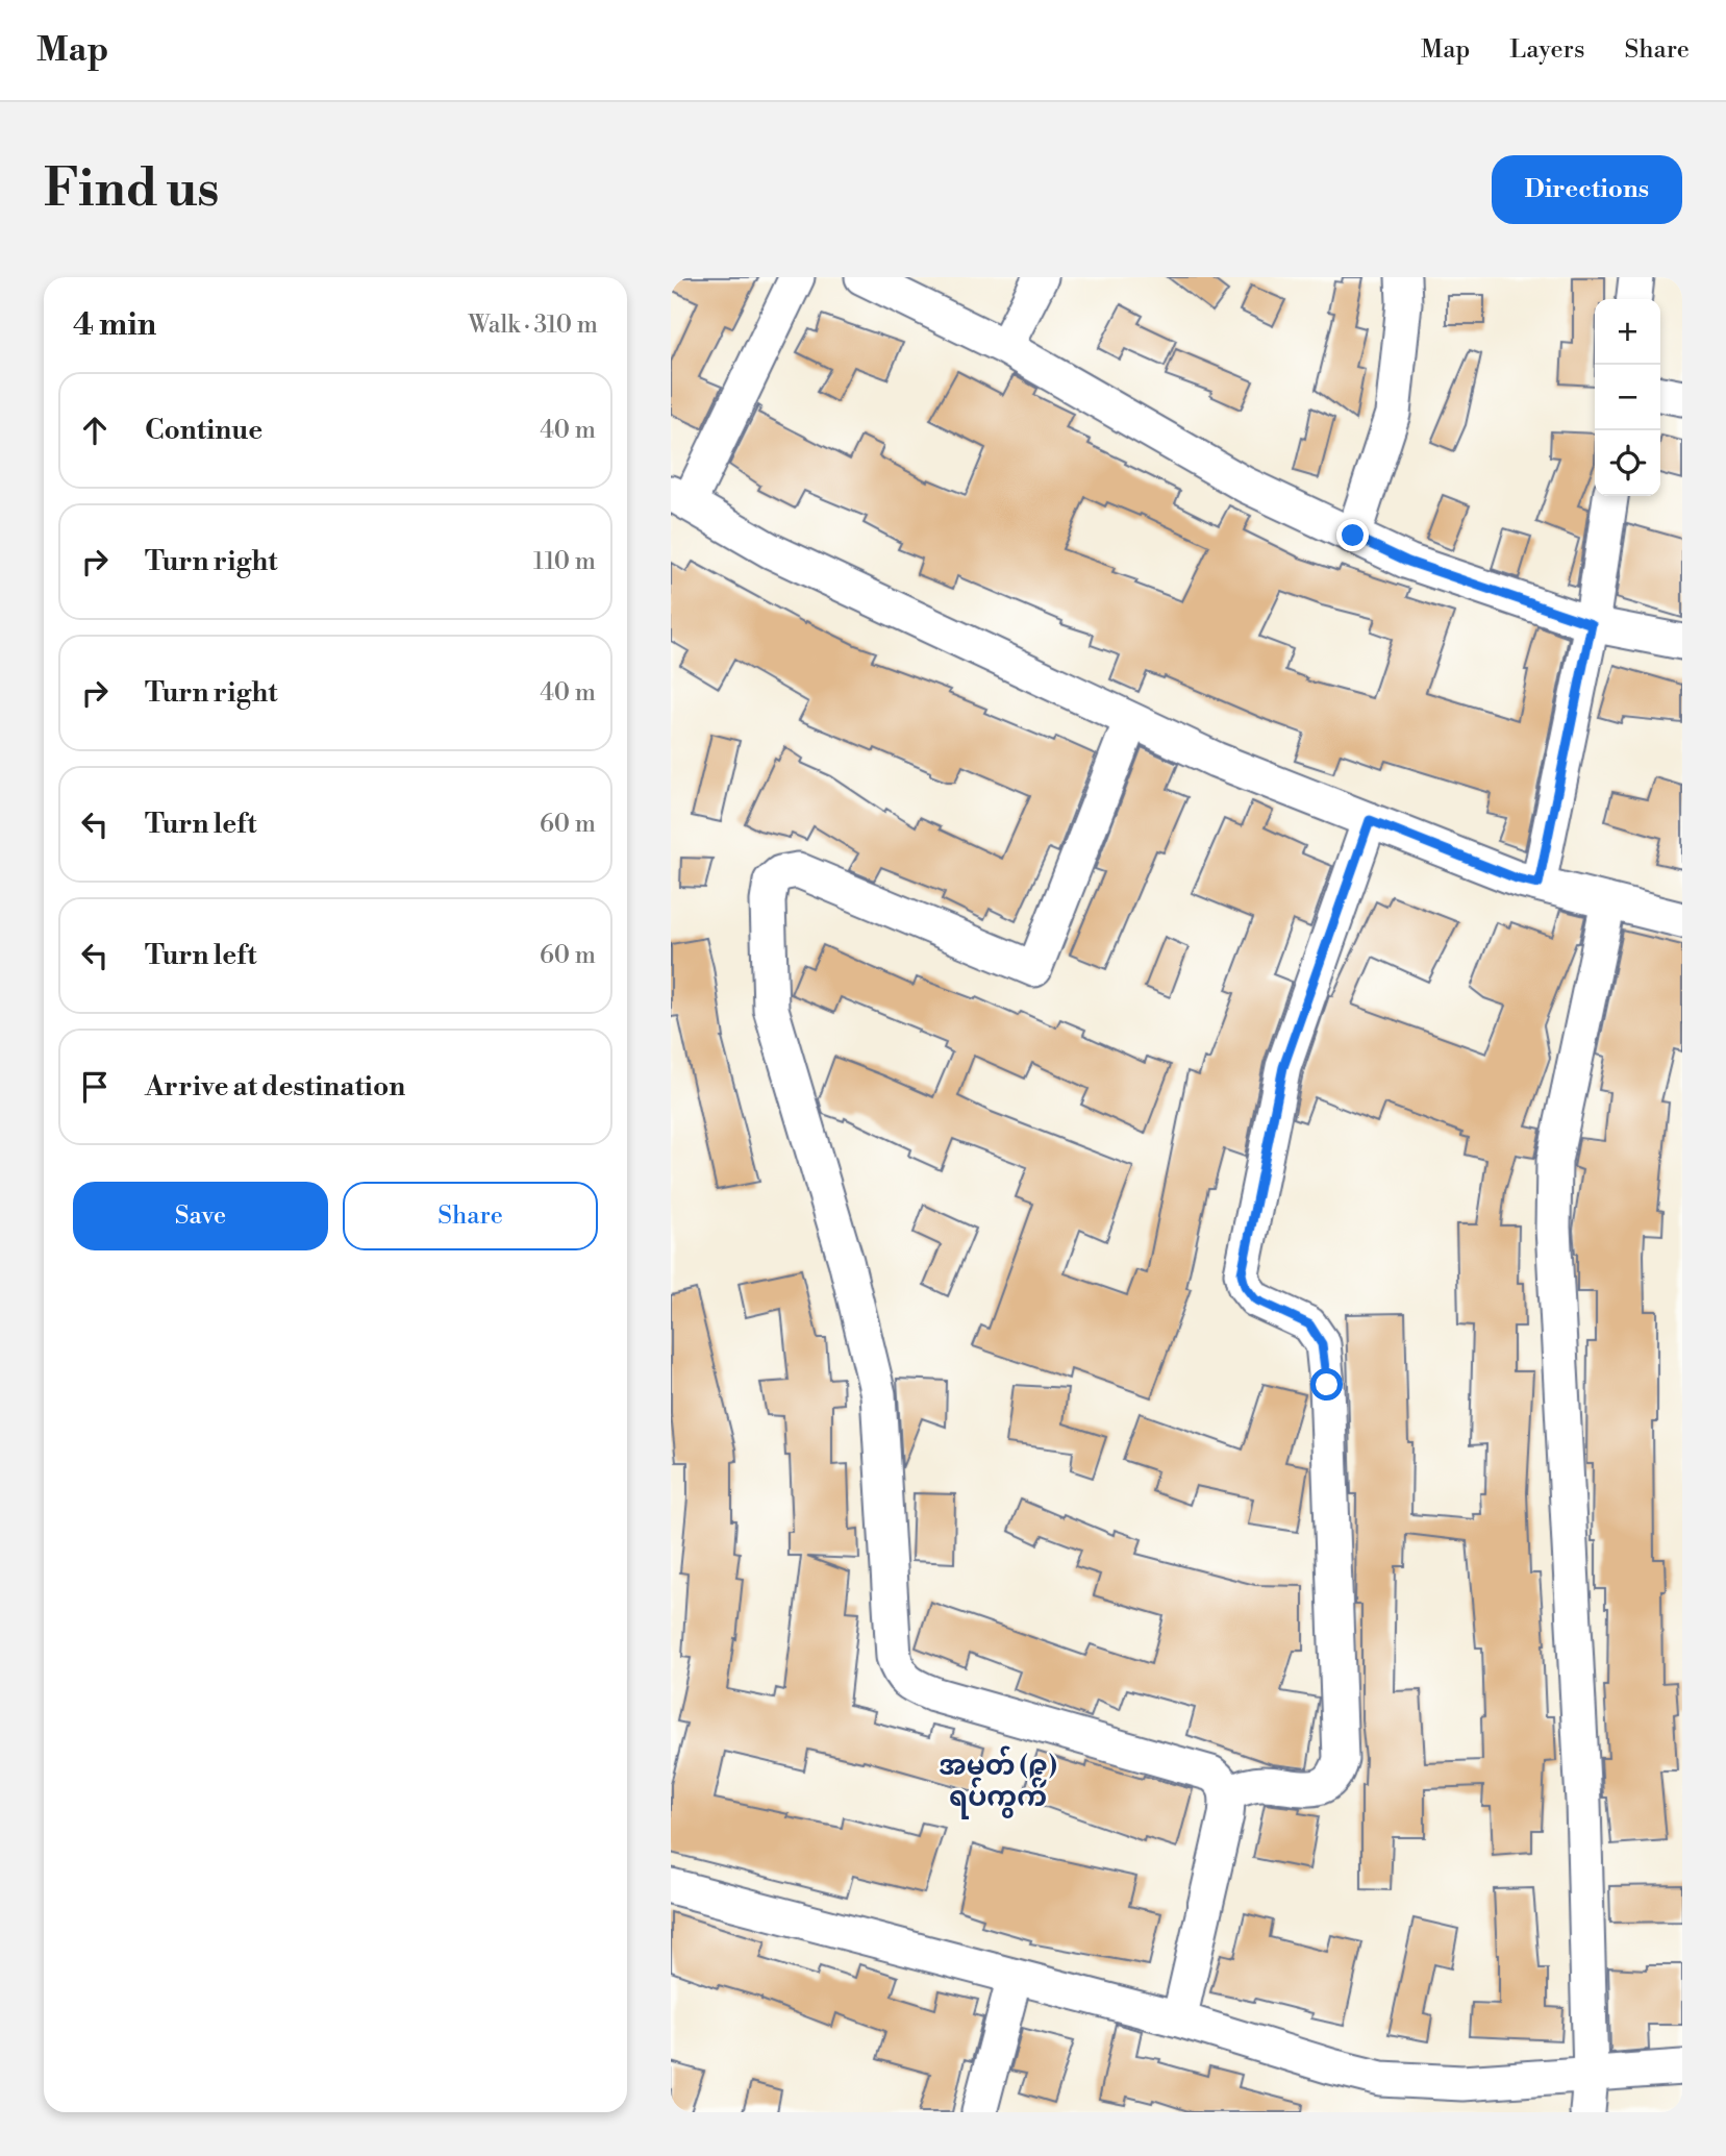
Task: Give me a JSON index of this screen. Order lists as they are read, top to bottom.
{
  "districts": ["အမှတ် (၉) ရပ်ကွက်"],
  "page": {
    "header": "Map",
    "nav": ["Map", "Layers", "Share"],
    "buttons": [
      "Directions",
      ["Save", "Share"]
    ],
    "title": "Find us",
    "heading": ["4 min", "Walk · 310 m"],
    "map_buttons": ["+", "−"],
    "list": [
      ["Continue", "40 m"],
      ["Turn right", "110 m"],
      ["Turn right", "40 m"],
      ["Turn left", "60 m"],
      ["Turn left", "60 m"],
      "Arrive at destination"
    ]
  }
}
